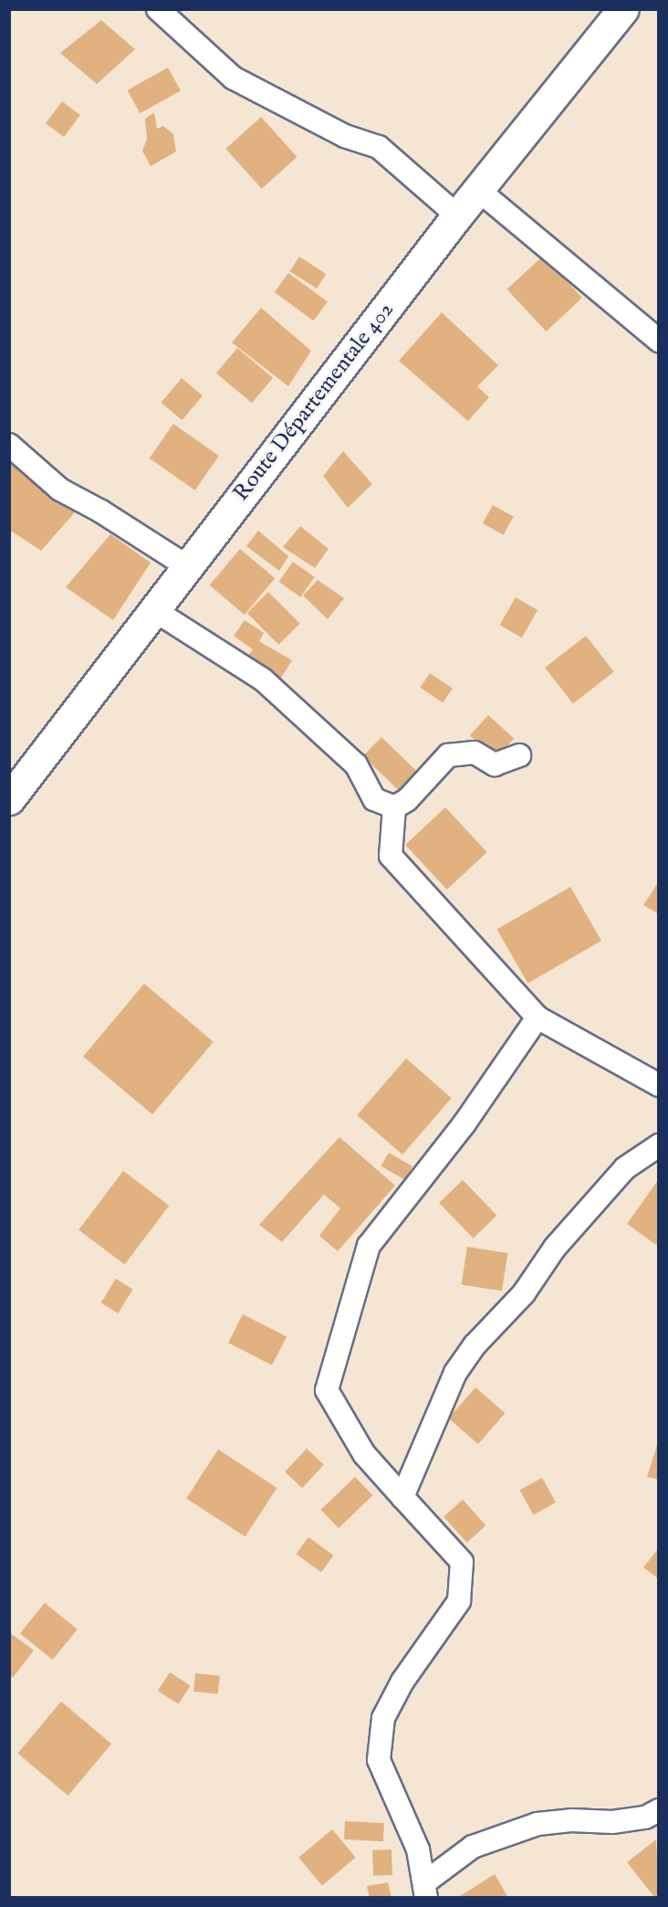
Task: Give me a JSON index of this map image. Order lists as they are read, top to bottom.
{
  "streets": {
    "main road": ["Route Départementale 402"]
  }
}
